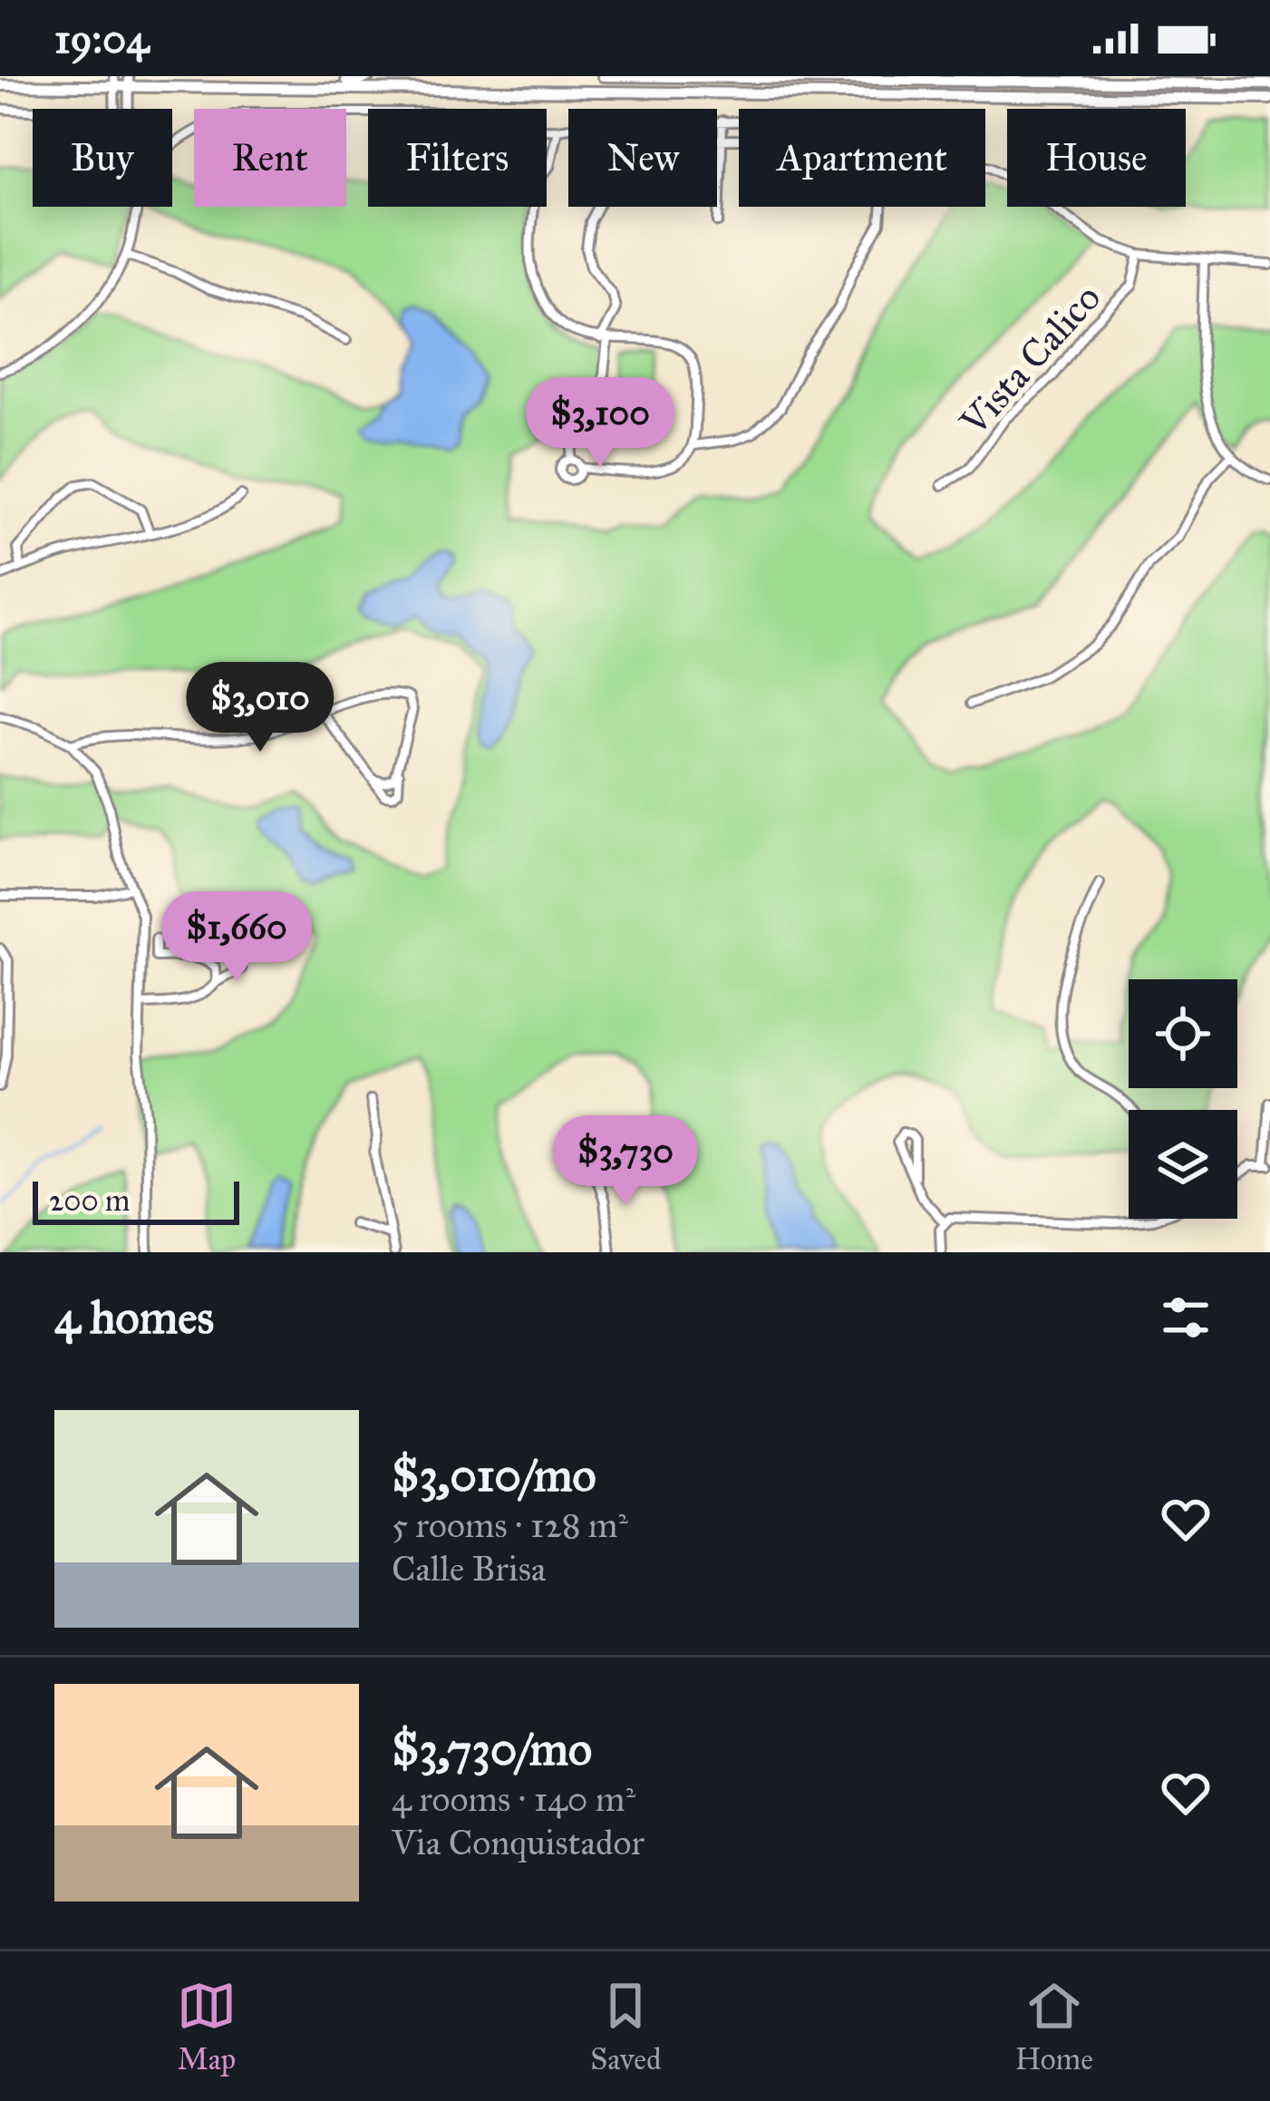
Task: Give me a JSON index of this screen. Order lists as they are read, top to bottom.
{
  "streets": {
    "street": ["Vista Calico"]
  },
  "scale_bar": "200 m",
  "page": {
    "status": "19:04",
    "chip": [
      "Buy",
      "Rent",
      "Filters",
      "New",
      "Apartment",
      "House"
    ],
    "price": [
      "$3,100",
      "$3,010",
      "$1,660",
      "$3,730"
    ],
    "scale": "200 m",
    "heading": "4 homes",
    "list": [
      {
        "name": "$3,010/mo",
        "note": "5 rooms · 128 m² · Calle Brisa"
      },
      {
        "name": "$3,730/mo",
        "note": "4 rooms · 140 m² · Via Conquistador"
      }
    ],
    "tabs": ["Map", "Saved", "Home"]
  }
}
